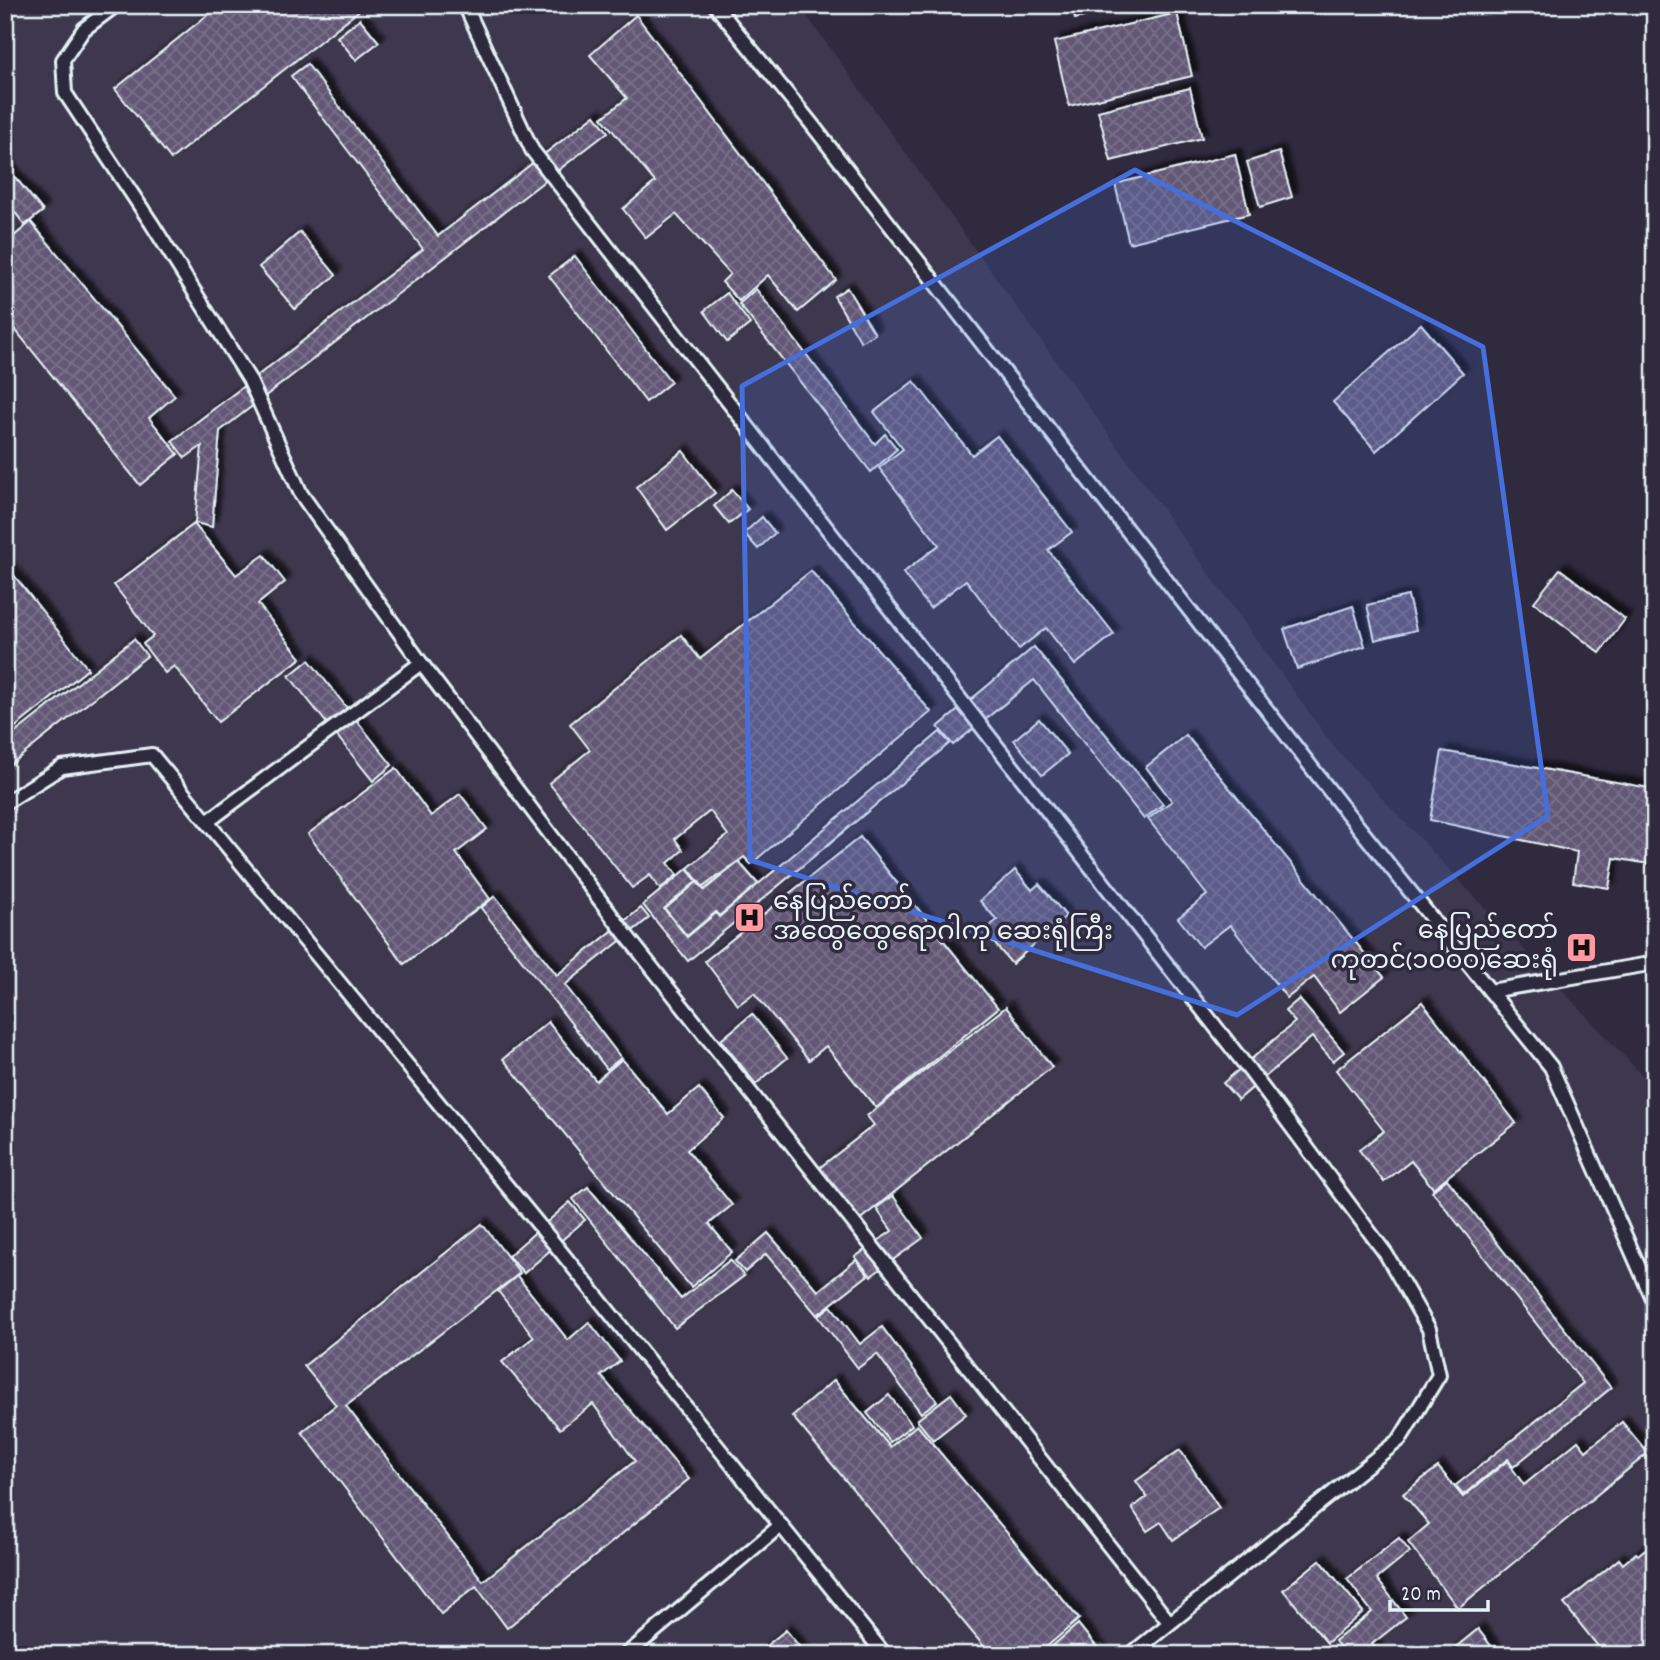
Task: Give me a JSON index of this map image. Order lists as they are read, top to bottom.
{
  "places": {
    "hospital": ["နေပြည်တော် အထွေထွေရောဂါကု ဆေးရုံကြီး", "နေပြည်တော် ကုတင်(၁၀၀၀)ဆေးရုံ"]
  },
  "scale_bar": "20 m"
}
